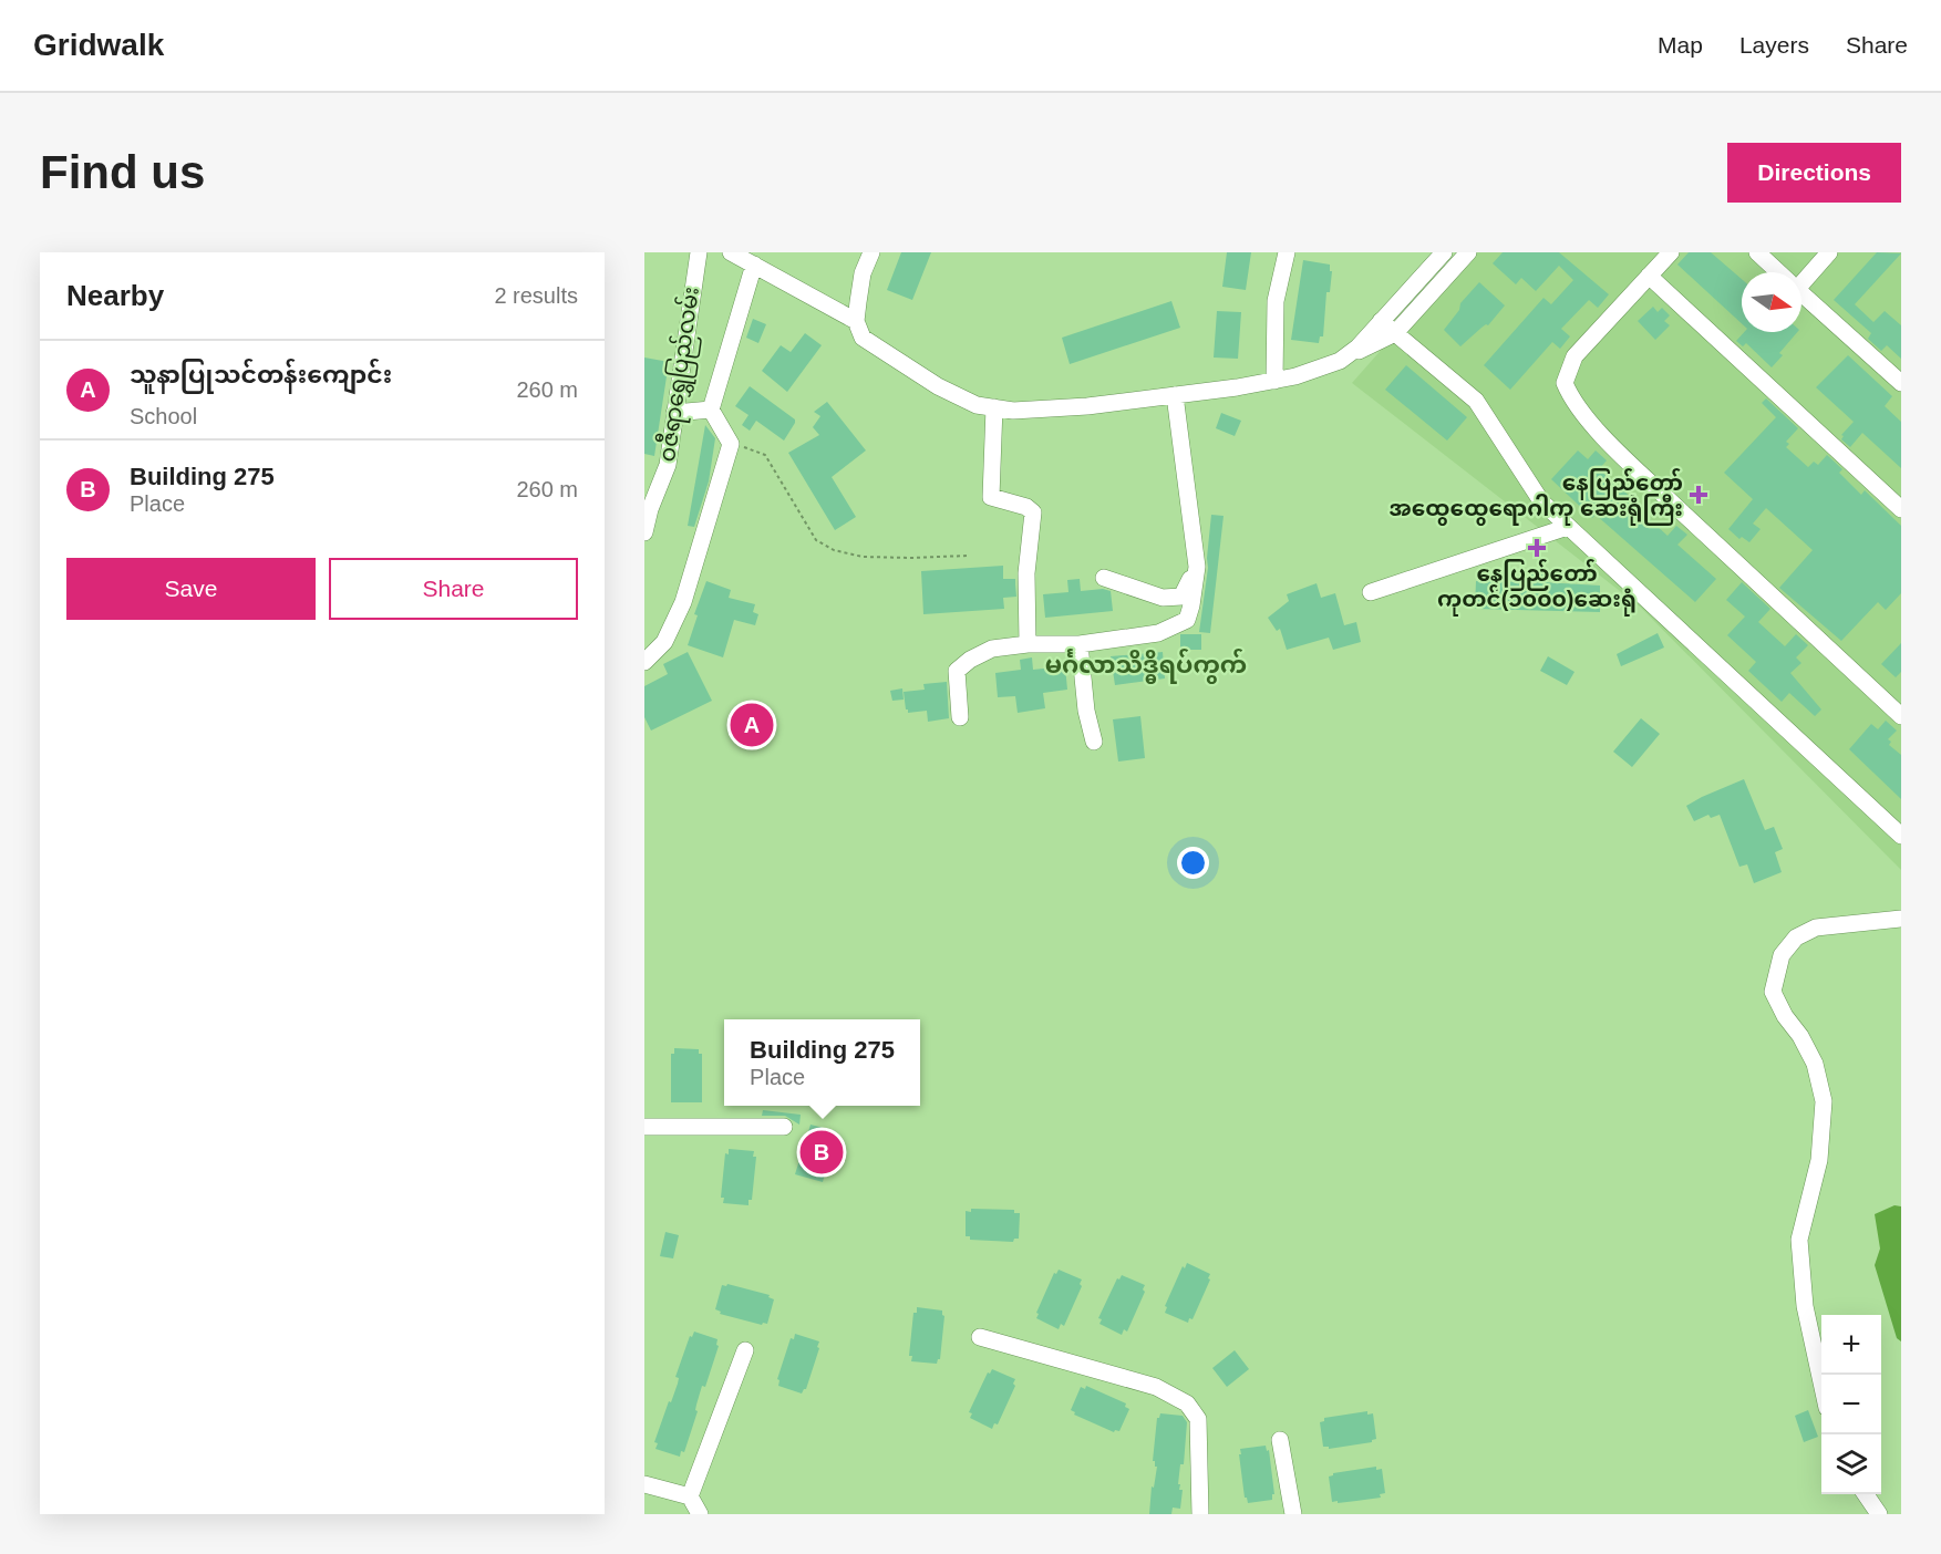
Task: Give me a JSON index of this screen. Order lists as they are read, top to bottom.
{
  "streets": {
    "street": ["ဝဇီရာရွှေပြည်လမ်း"]
  },
  "districts": ["မင်္ဂလာသိဒ္ဓိရပ်ကွက်"],
  "places": {
    "health": ["နေပြည်တော် အထွေထွေရောဂါကု ဆေးရုံကြီး", "နေပြည်တော် ကုတင်(၁၀၀၀)ဆေးရုံ"]
  },
  "north": "right",
  "page": {
    "header": "Gridwalk",
    "nav": ["Map", "Layers", "Share"],
    "buttons": [
      "Directions",
      ["Save", "Share"]
    ],
    "title": "Find us",
    "heading": ["Nearby", "2 results"],
    "list": [
      {
        "mark": "A",
        "name": "သူနာပြုသင်တန်းကျောင်း",
        "note": "School",
        "value": "260 m"
      },
      {
        "mark": "B",
        "name": "Building 275",
        "note": "Place",
        "value": "260 m"
      }
    ],
    "pins": ["A", "B"],
    "popup": ["Building 275", "Place"],
    "map_buttons": ["+", "−"]
  }
}
